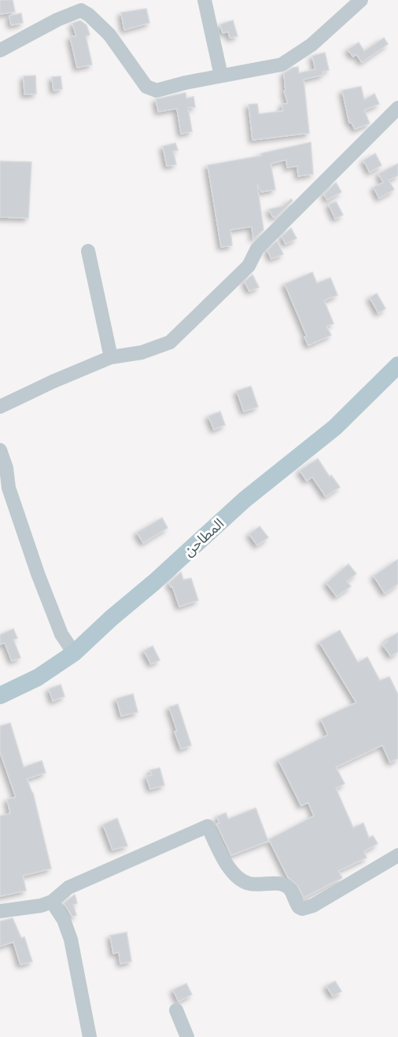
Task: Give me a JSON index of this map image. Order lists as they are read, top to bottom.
{
  "streets": {
    "main road": ["المطاحن"]
  }
}
